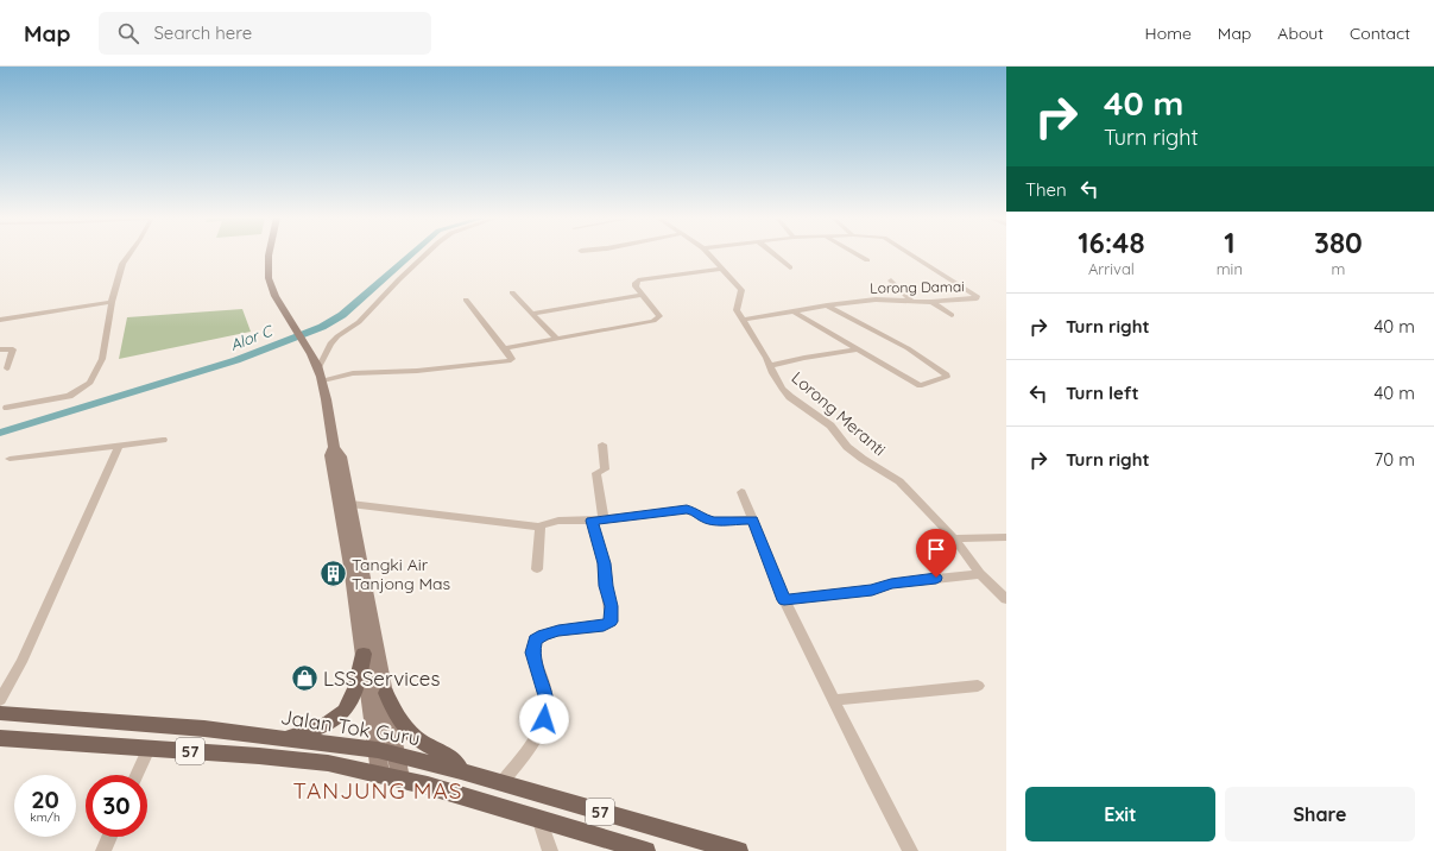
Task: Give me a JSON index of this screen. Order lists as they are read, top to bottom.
{
  "streets": {
    "main road": ["Jalan Tok Guru", "57"],
    "street": ["Lorong Damai", "Lorong Meranti"]
  },
  "crossings": [
    ["Lorong Damai", "Lorong Meranti"]
  ],
  "districts": ["TANJUNG MAS"],
  "water": ["Alor C"],
  "places": {
    "building": ["Tangki Air Tanjong Mas"],
    "shop": ["LSS Services"]
  },
  "page": {
    "header": "Map",
    "search": "Search here",
    "nav": [
      "Home",
      "Map",
      "About",
      "Contact"
    ],
    "turn": ["40 m", "Turn right"],
    "then": "Then",
    "eta": [
      "16:48",
      "Arrival",
      "1",
      "min",
      "380",
      "m"
    ],
    "list": [
      {
        "name": "Turn right",
        "value": "40 m"
      },
      {
        "name": "Turn left",
        "value": "40 m"
      },
      {
        "name": "Turn right",
        "value": "70 m"
      }
    ],
    "speed": "20 km/h",
    "limit": "30",
    "buttons": ["Exit", "Share"]
  }
}
